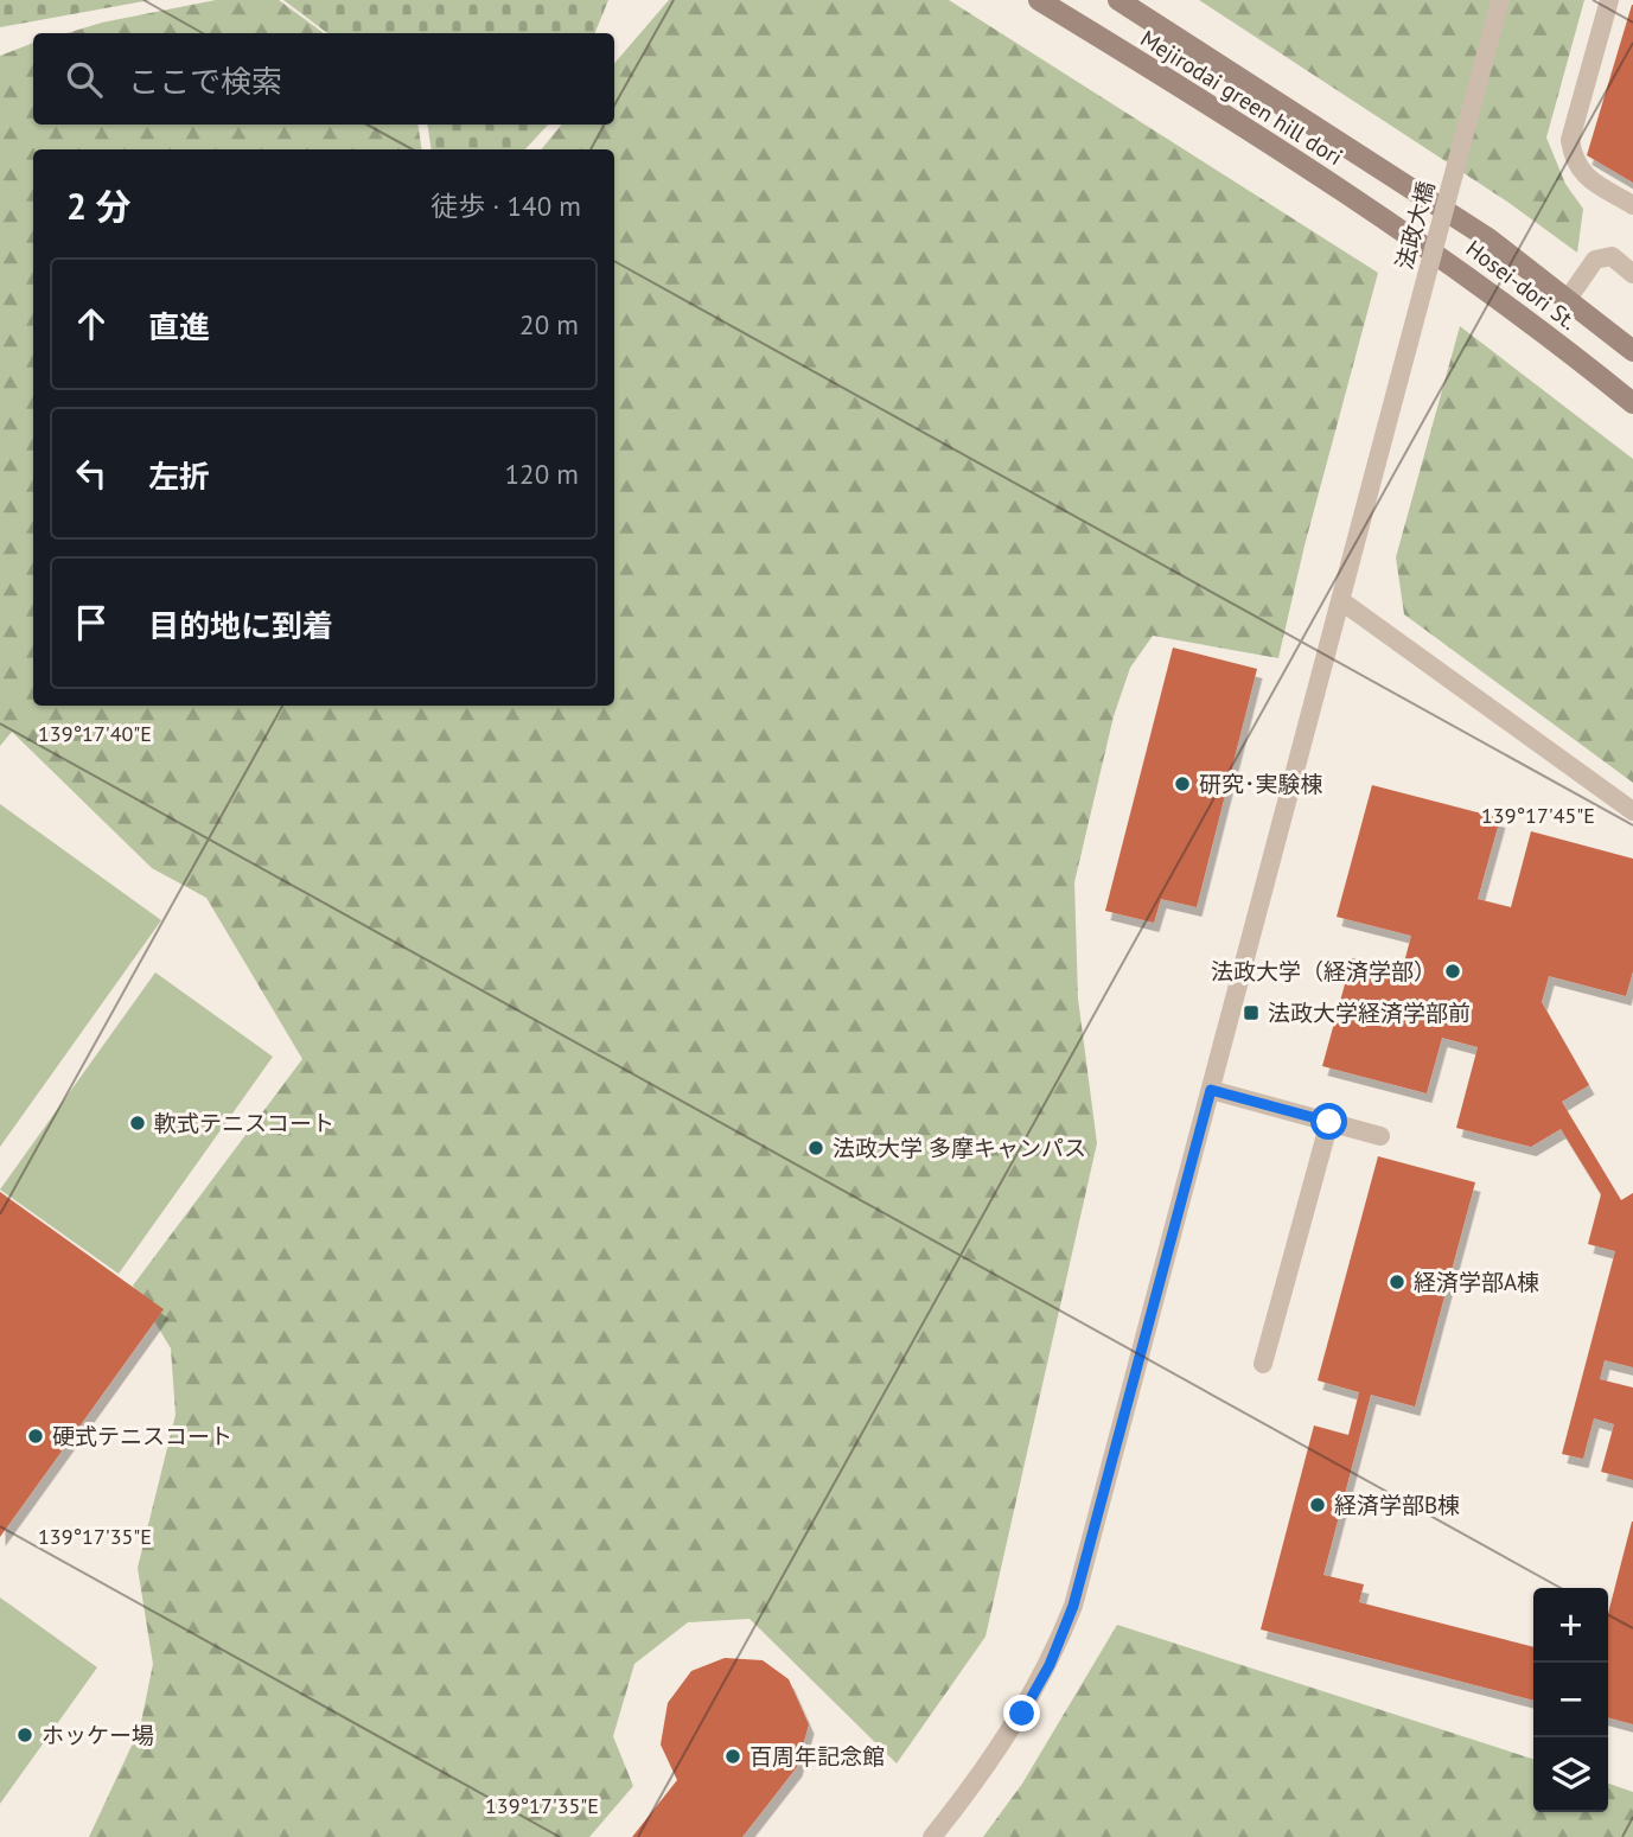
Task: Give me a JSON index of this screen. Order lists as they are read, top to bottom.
{
  "streets": {
    "street": ["Mejirodai green hill dori", "Hosei-dori St."],
    "lane": ["法政大橋"]
  },
  "crossings": [
    ["Mejirodai green hill dori", "Hosei-dori St."]
  ],
  "places": {
    "other": [
      "研究･実験棟",
      "法政大学（経済学部）",
      "軟式テニスコート",
      "法政大学 多摩キャンパス",
      "経済学部A棟",
      "硬式テニスコート",
      "経済学部B棟",
      "ホッケー場",
      "百周年記念館"
    ],
    "transit": ["法政大学経済学部前"]
  },
  "page": {
    "search": "ここで検索",
    "heading": ["2 分", "徒歩 · 140 m"],
    "list": [
      ["直進", "20 m"],
      ["左折", "120 m"],
      "目的地に到着"
    ],
    "map_buttons": ["+", "−"]
  },
  "coordinates": ["139°17'40\"E", "139°17'45\"E", "139°17'35\"E"]
}
